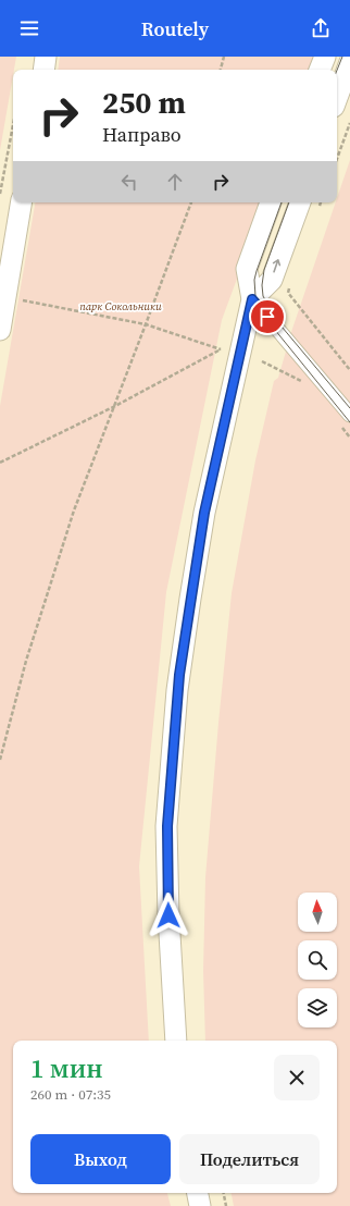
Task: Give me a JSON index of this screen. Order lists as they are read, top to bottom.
{
  "parks": ["парк Сокольники"],
  "north": "top",
  "page": {
    "header": "Routely",
    "turn": ["250 m", "Направо"],
    "heading": ["1 мин", "260 m · 07:35"],
    "buttons": ["Выход", "Поделиться"]
  }
}
